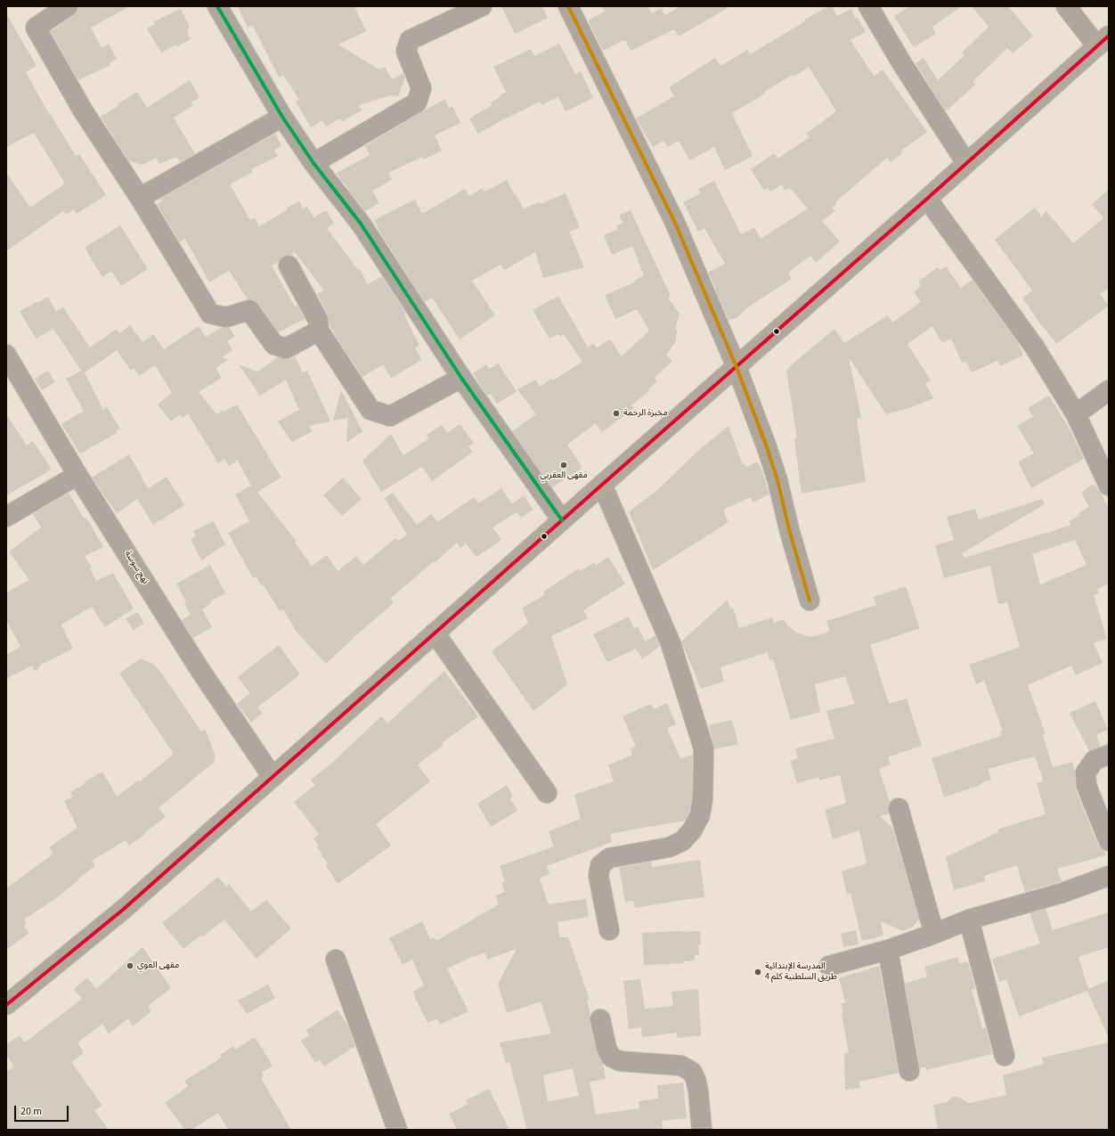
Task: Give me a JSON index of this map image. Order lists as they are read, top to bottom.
{
  "streets": {
    "street": ["نهج سوسة"]
  },
  "places": [
    "مخبزة الرحمة",
    "مقهى العقربي",
    "مقهى العوي",
    "المدرسة الإبتدائية طريق السلطنية كلم 4"
  ],
  "scale_bar": "20 m"
}
